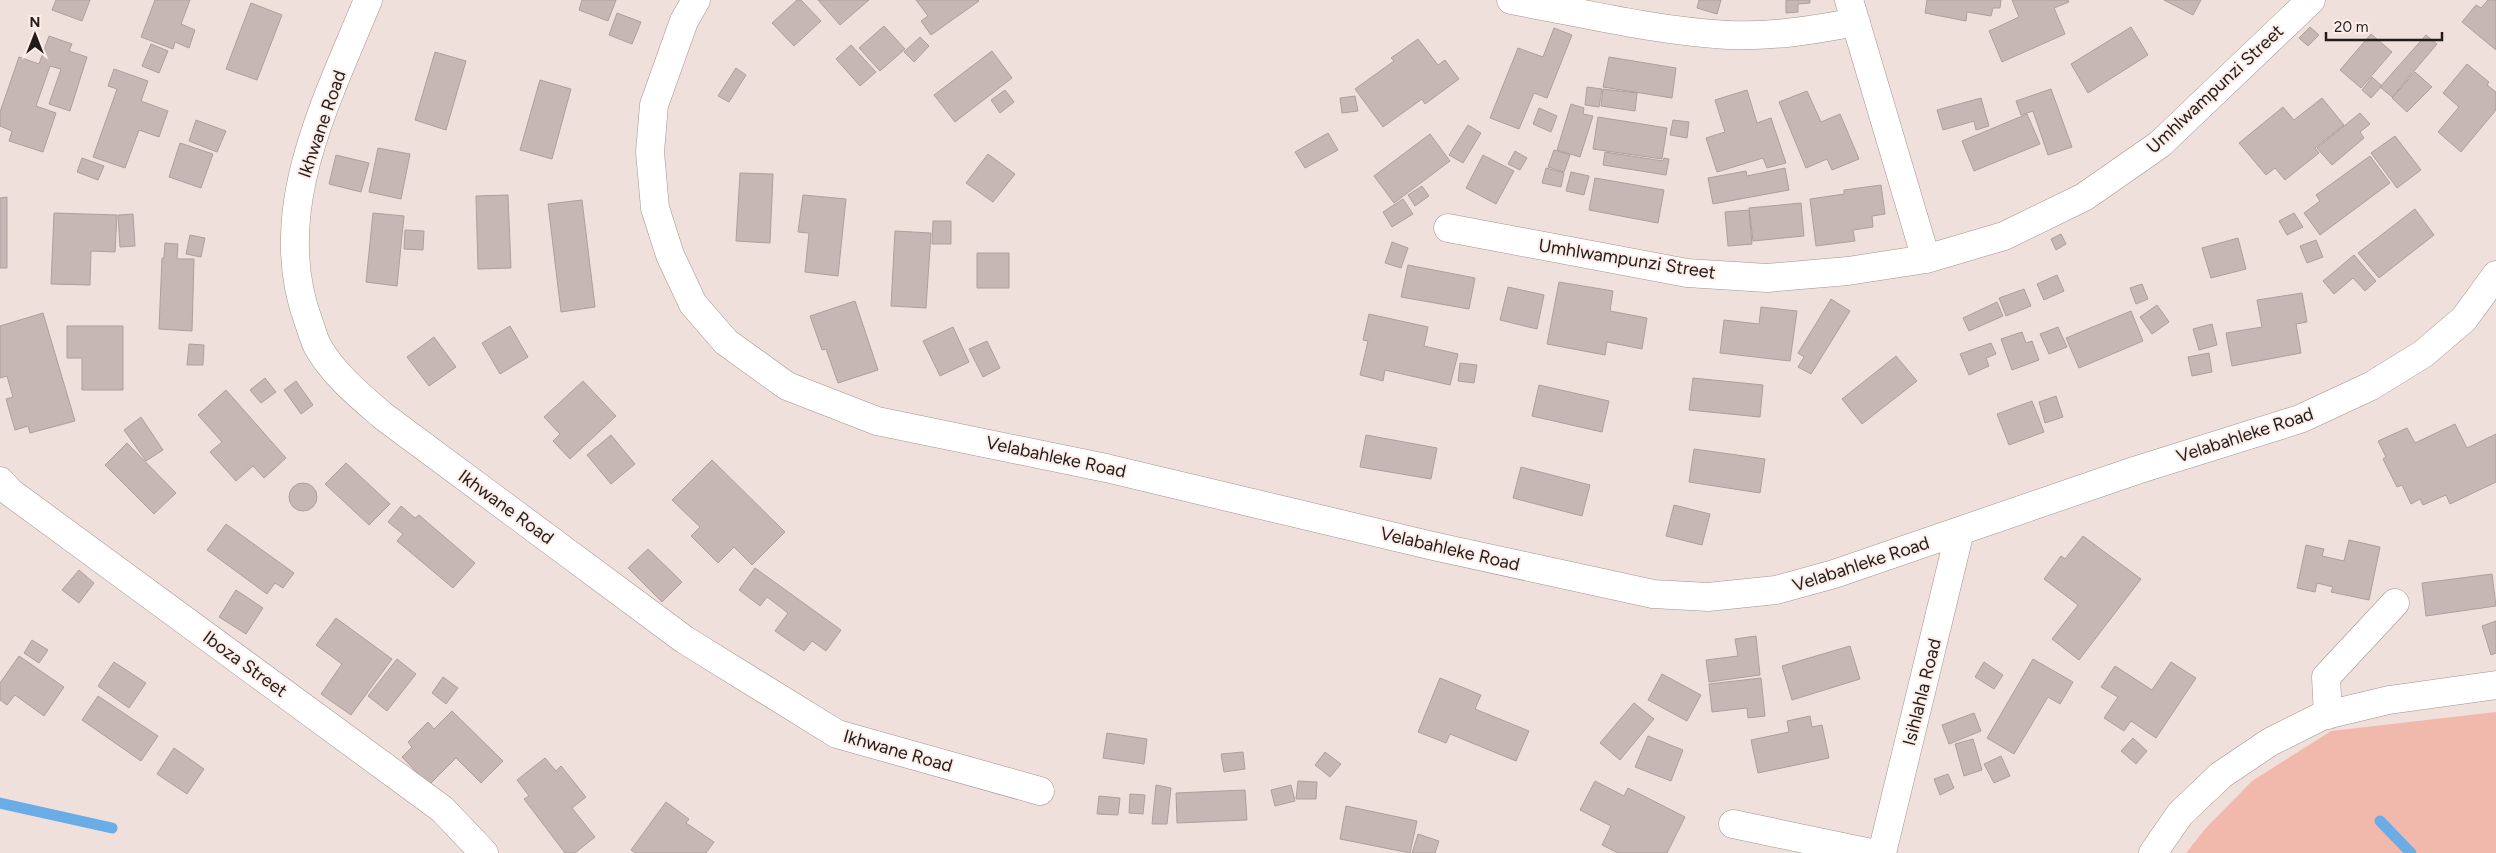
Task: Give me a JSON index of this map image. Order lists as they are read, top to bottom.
{
  "streets": {
    "street": [
      "Umhlwampunzi Street",
      "Ikhwane Road",
      "Velabahleke Road",
      "Iboza Street",
      "Isihlahla Road"
    ]
  },
  "crossings": [
    ["Velabahleke Road", "Isihlahla Road"]
  ],
  "scale_bar": "20 m",
  "north": "top"
}
